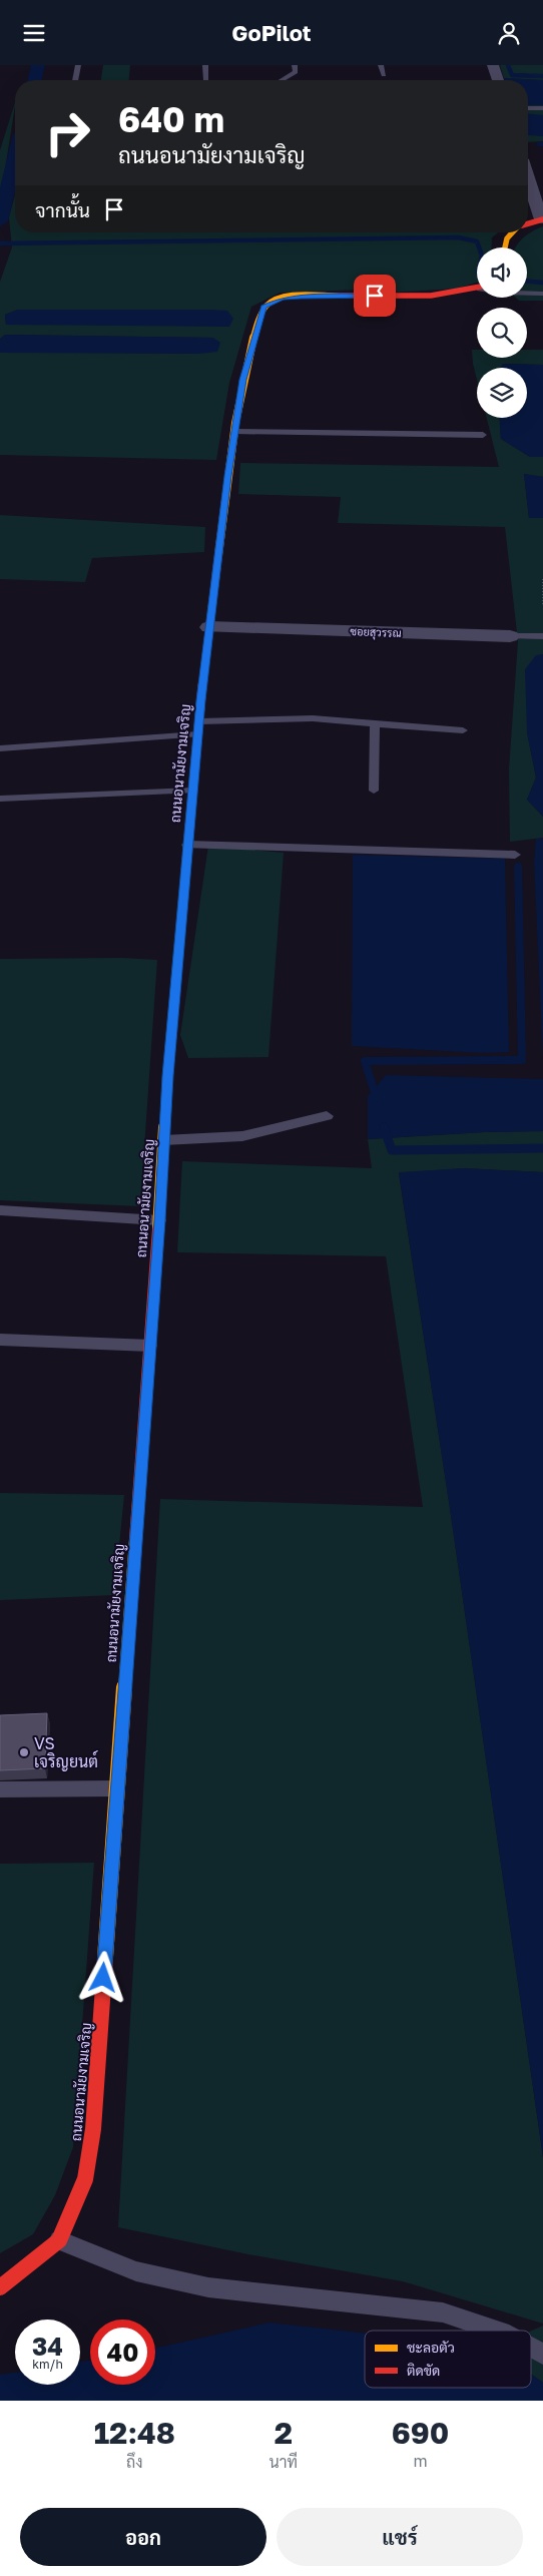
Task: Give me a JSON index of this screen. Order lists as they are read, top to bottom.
{
  "streets": {
    "street": ["ซอยสุวรรณ", "ถนนอนามัยงามเจริญ"]
  },
  "crossings": [
    ["ซอยสุวรรณ", "ถนนอนามัยงามเจริญ"]
  ],
  "places": ["VS เจริญยนต์"],
  "legend": ["ชะลอตัว", "ติดขัด"],
  "page": {
    "header": "GoPilot",
    "turn": ["640 m", "ถนนอนามัยงามเจริญ"],
    "then": "จากนั้น",
    "speed": "34 km/h",
    "limit": "40",
    "eta": [
      "12:48",
      "ถึง",
      "2",
      "นาที",
      "690",
      "m"
    ],
    "buttons": ["ออก", "แชร์"]
  }
}
